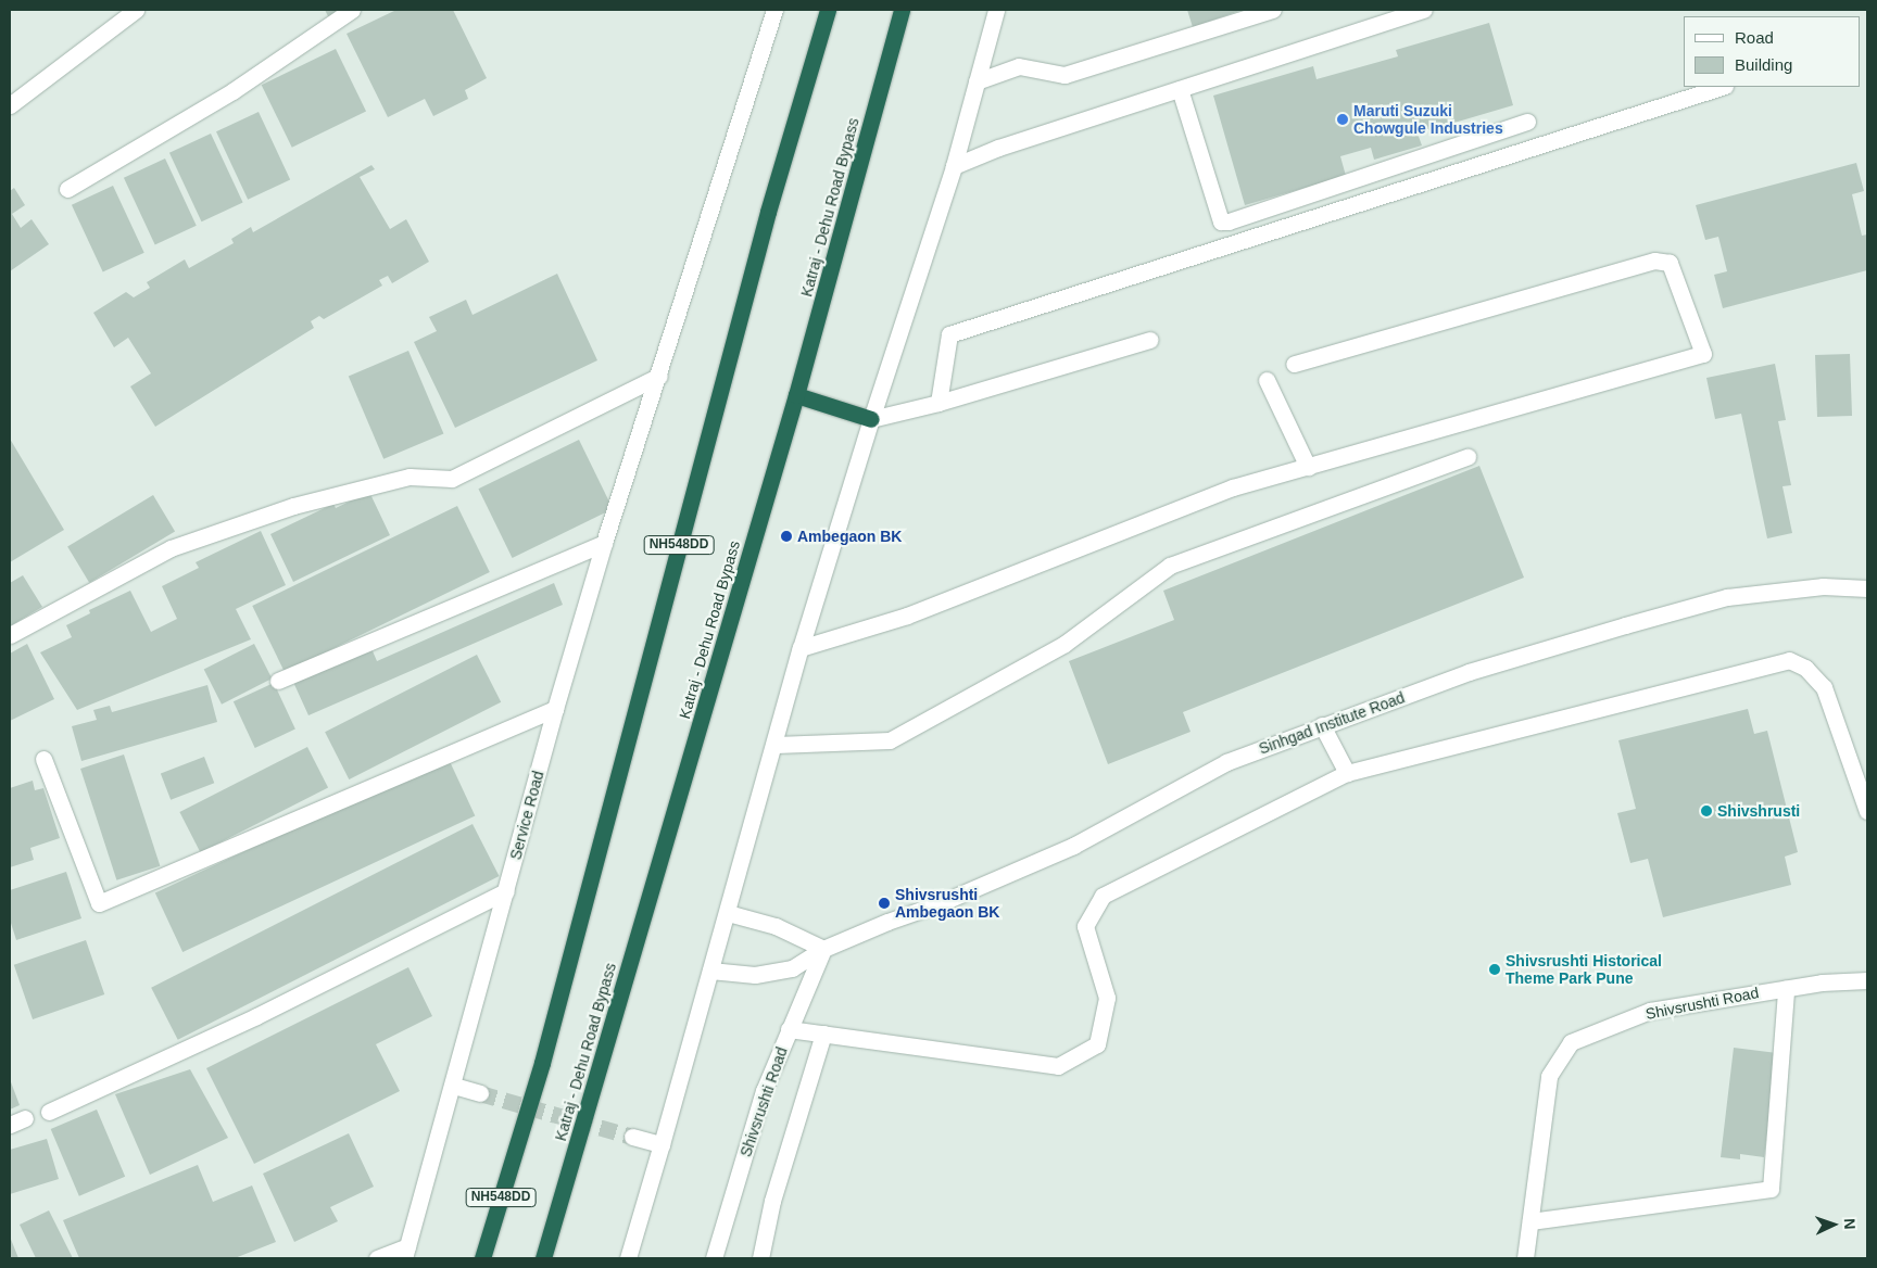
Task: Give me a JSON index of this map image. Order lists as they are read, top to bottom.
{
  "streets": {
    "highway": ["Katraj - Dehu Road Bypass", "NH548DD"],
    "street": ["Sinhgad Institute Road", "Service Road", "Shivsrushti Road"]
  },
  "crossings": [
    ["Sinhgad Institute Road", "Shivsrushti Road"]
  ],
  "places": [
    "Maruti Suzuki Chowgule Industries",
    "Ambegaon BK",
    "Shivshrusti",
    "Shivsrushti Ambegaon BK",
    "Shivsrushti Historical Theme Park Pune"
  ],
  "legend": ["Road", "Building"],
  "north": "right"
}
